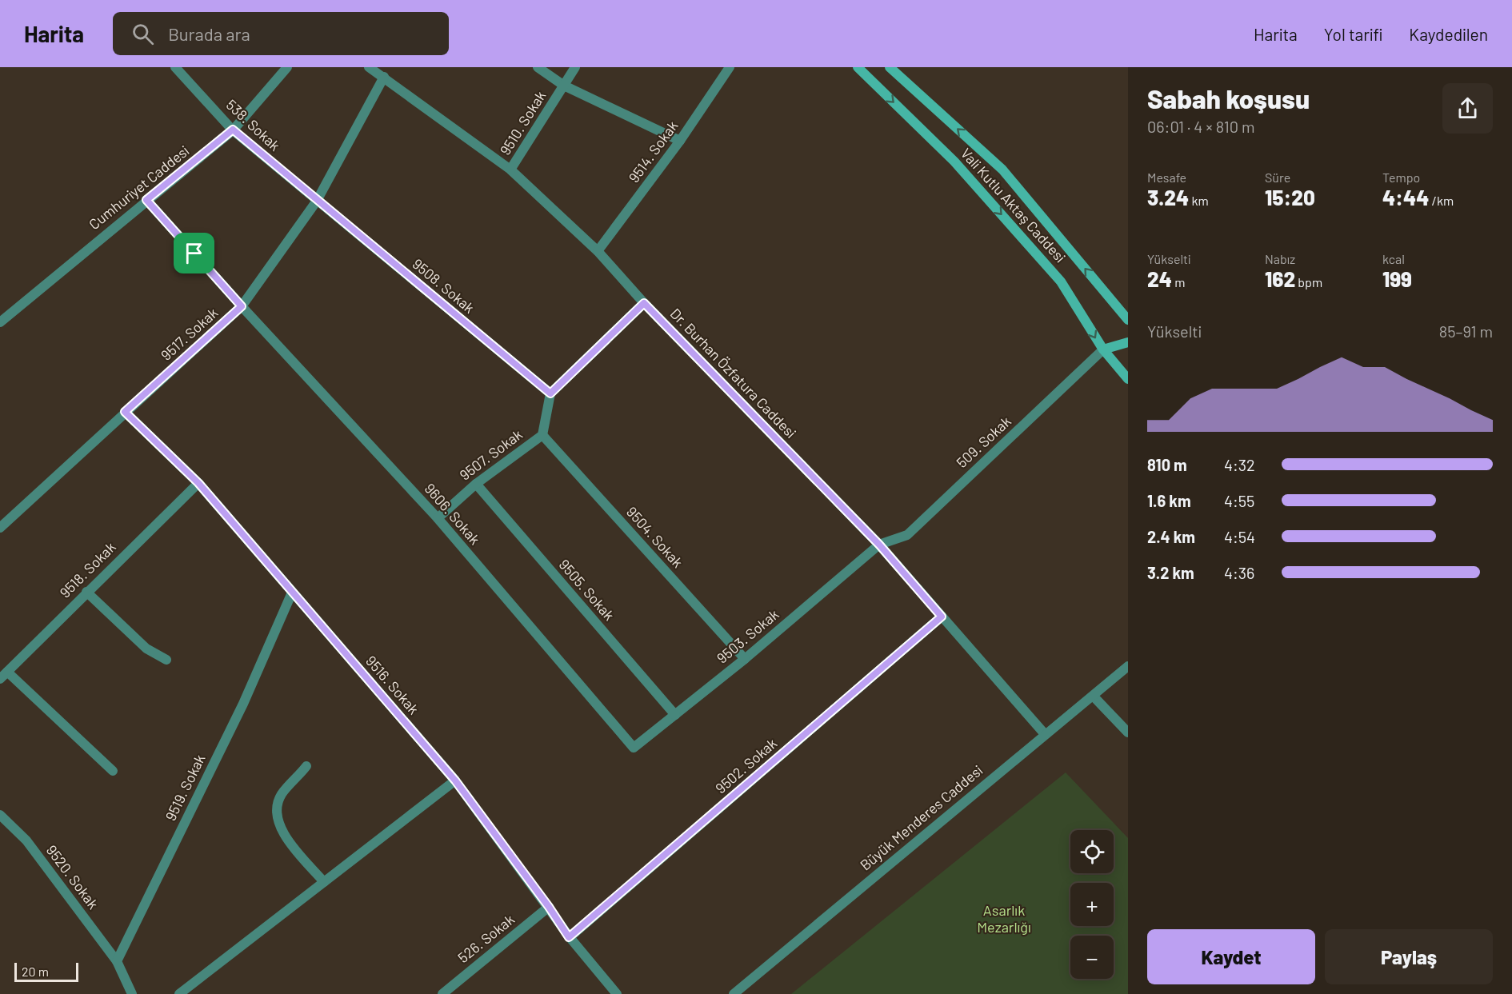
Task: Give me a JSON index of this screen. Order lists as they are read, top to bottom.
{
  "streets": {
    "street": [
      "9510. Sokak",
      "538. Sokak",
      "9514. Sokak",
      "Cumhuriyet Caddesi",
      "Vali Kutlu Aktaş Caddesi",
      "9508. Sokak",
      "9517. Sokak",
      "Dr. Burhan Özfatura Caddesi",
      "509. Sokak",
      "9507. Sokak",
      "9606. Sokak",
      "9504. Sokak",
      "9518. Sokak",
      "9505. Sokak",
      "9503. Sokak",
      "9516. Sokak",
      "9502. Sokak",
      "9519. Sokak",
      "Büyük Menderes Caddesi",
      "9520. Sokak",
      "526. Sokak"
    ]
  },
  "crossings": [
    ["9510. Sokak", "Dr. Burhan Özfatura Caddesi"],
    ["538. Sokak", "Cumhuriyet Caddesi"],
    ["538. Sokak", "9508. Sokak"],
    ["538. Sokak", "9517. Sokak"],
    ["9514. Sokak", "Dr. Burhan Özfatura Caddesi"],
    ["Cumhuriyet Caddesi", "9606. Sokak"],
    ["Vali Kutlu Aktaş Caddesi", "509. Sokak"],
    ["9508. Sokak", "9517. Sokak"],
    ["9508. Sokak", "9507. Sokak"],
    ["9517. Sokak", "Dr. Burhan Özfatura Caddesi"],
    ["9517. Sokak", "9606. Sokak"],
    ["9517. Sokak", "9516. Sokak"],
    ["Dr. Burhan Özfatura Caddesi", "509. Sokak"],
    ["Dr. Burhan Özfatura Caddesi", "9503. Sokak"],
    ["Dr. Burhan Özfatura Caddesi", "9502. Sokak"],
    ["Dr. Burhan Özfatura Caddesi", "Büyük Menderes Caddesi"],
    ["509. Sokak", "9503. Sokak"],
    ["9507. Sokak", "9606. Sokak"],
    ["9507. Sokak", "9504. Sokak"],
    ["9507. Sokak", "9505. Sokak"],
    ["9606. Sokak", "9503. Sokak"],
    ["9504. Sokak", "9503. Sokak"],
    ["9518. Sokak", "9516. Sokak"],
    ["9505. Sokak", "9503. Sokak"],
    ["9516. Sokak", "9502. Sokak"],
    ["9516. Sokak", "9519. Sokak"],
    ["9516. Sokak", "526. Sokak"],
    ["9519. Sokak", "9520. Sokak"]
  ],
  "parks": ["Asarlık Mezarlığı"],
  "scale_bar": "20 m",
  "page": {
    "header": "Harita",
    "search": "Burada ara",
    "nav": ["Harita", "Yol tarifi", "Kaydedilen"],
    "heading": ["Sabah koşusu", "06:01 · 4 × 810 m"],
    "stats": [
      ["Mesafe", "3.24 km"],
      ["Süre", "15:20"],
      ["Tempo", "4:44 /km"],
      ["Yükselti", "24 m"],
      ["Nabız", "162 bpm"],
      ["kcal", "199"]
    ],
    "chart": ["Yükselti", "85–91 m"],
    "list": [
      {
        "name": "810 m",
        "note": "4:32"
      },
      {
        "name": "1.6 km",
        "note": "4:55"
      },
      {
        "name": "2.4 km",
        "note": "4:54"
      },
      {
        "name": "3.2 km",
        "note": "4:36"
      }
    ],
    "map_buttons": ["+", "−"],
    "buttons": ["Kaydet", "Paylaş"],
    "scale": "20 m"
  }
}
